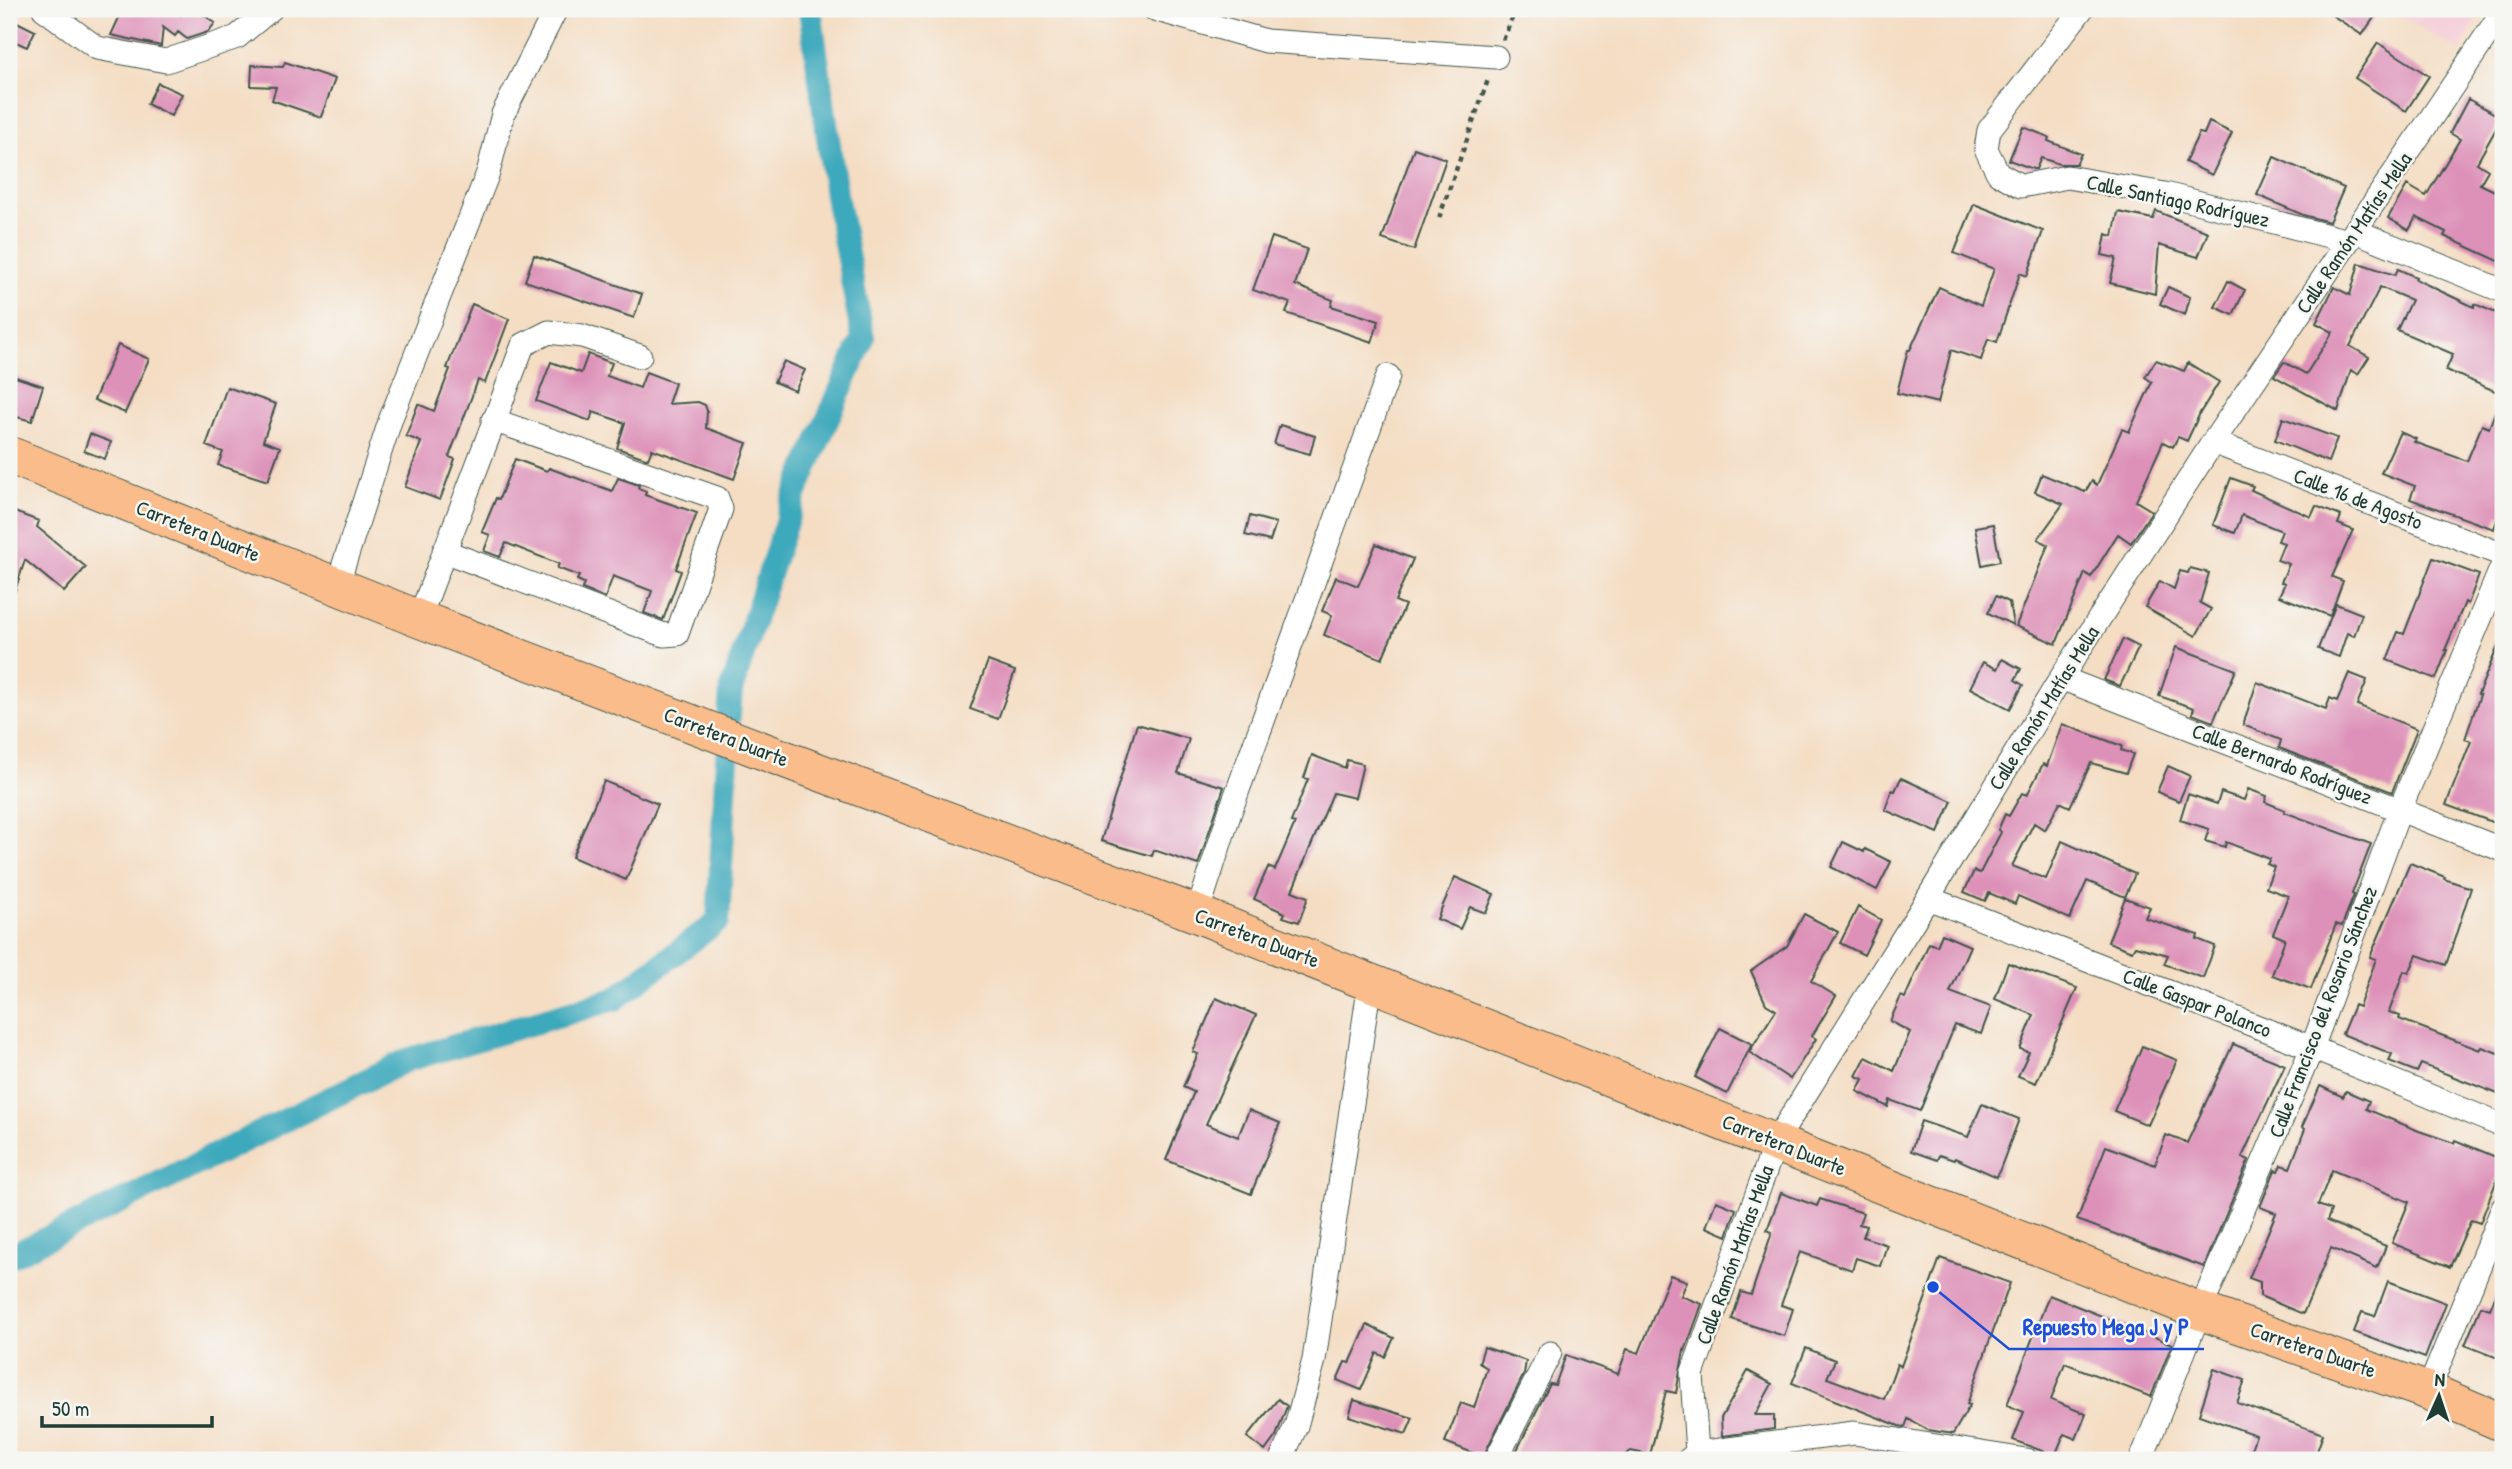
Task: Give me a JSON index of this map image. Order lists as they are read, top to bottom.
{
  "streets": {
    "main road": ["Carretera Duarte"],
    "street": [
      "Calle Santiago Rodríguez",
      "Calle Ramón Matías Mella",
      "Calle 16 de Agosto",
      "Calle Bernardo Rodríguez",
      "Calle Gaspar Polanco",
      "Calle Francisco del Rosario Sánchez"
    ]
  },
  "crossings": [
    ["Calle Santiago Rodríguez", "Calle Ramón Matías Mella"],
    ["Calle Ramón Matías Mella", "Calle 16 de Agosto"],
    ["Calle Ramón Matías Mella", "Carretera Duarte"],
    ["Calle Ramón Matías Mella", "Calle Bernardo Rodríguez"],
    ["Calle Ramón Matías Mella", "Calle Gaspar Polanco"],
    ["Carretera Duarte", "Calle Francisco del Rosario Sánchez"],
    ["Calle Bernardo Rodríguez", "Calle Francisco del Rosario Sánchez"],
    ["Calle Gaspar Polanco", "Calle Francisco del Rosario Sánchez"]
  ],
  "places": ["Repuesto Mega J y P"],
  "scale_bar": "50 m",
  "north": "top"
}
